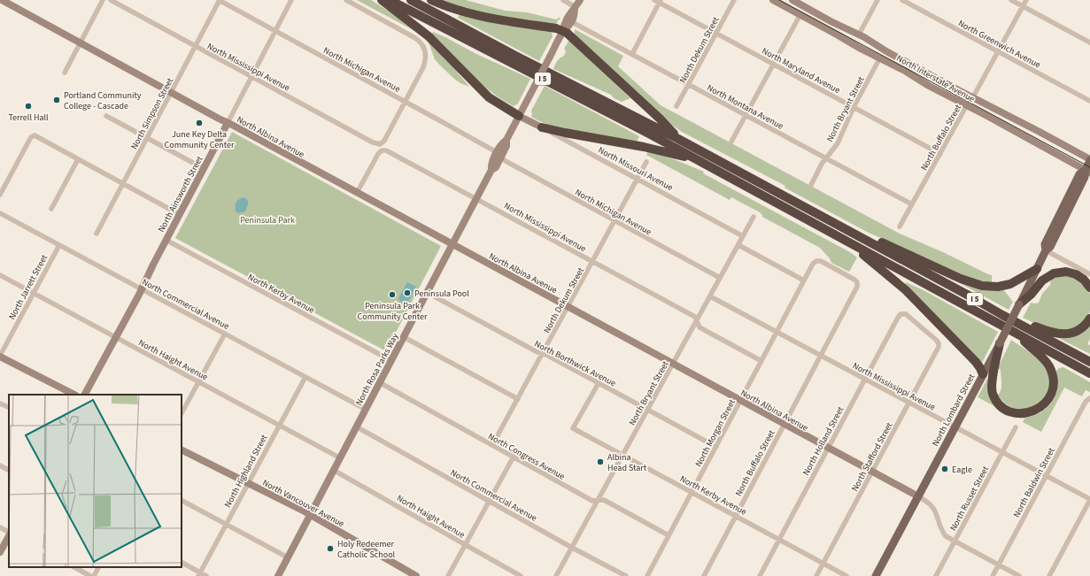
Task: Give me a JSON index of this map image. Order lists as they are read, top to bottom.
{
  "streets": {
    "highway": ["I 5"],
    "main road": ["North Lombard Street"],
    "street": [
      "North Greenwich Avenue",
      "North Dekum Street",
      "North Mississippi Avenue",
      "North Michigan Avenue",
      "North Maryland Avenue",
      "North Interstate Avenue",
      "North Montana Avenue",
      "North Bryant Street",
      "North Simpson Street",
      "North Albina Avenue",
      "North Buffalo Street",
      "North Missouri Avenue",
      "North Ainsworth Street",
      "North Jarrett Street",
      "North Kerby Avenue",
      "North Commercial Avenue",
      "North Haight Avenue",
      "North Borthwick Avenue",
      "North Rosa Parks Way",
      "North Morgan Street",
      "North Holland Street",
      "North Congress Avenue",
      "North Stafford Street",
      "North Highland Street",
      "North Baldwin Street",
      "North Russet Street",
      "North Vancouver Avenue"
    ]
  },
  "crossings": [
    ["North Greenwich Avenue", "North Buffalo Street"],
    ["North Dekum Street", "North Mississippi Avenue"],
    ["North Dekum Street", "North Michigan Avenue"],
    ["North Dekum Street", "North Maryland Avenue"],
    ["North Dekum Street", "North Montana Avenue"],
    ["North Dekum Street", "North Albina Avenue"],
    ["North Dekum Street", "North Missouri Avenue"],
    ["North Dekum Street", "North Borthwick Avenue"],
    ["North Dekum Street", "North Congress Avenue"],
    ["North Mississippi Avenue", "North Michigan Avenue"],
    ["North Mississippi Avenue", "North Bryant Street"],
    ["North Mississippi Avenue", "North Simpson Street"],
    ["North Mississippi Avenue", "North Albina Avenue"],
    ["North Mississippi Avenue", "North Buffalo Street"],
    ["North Mississippi Avenue", "North Ainsworth Street"],
    ["North Mississippi Avenue", "North Rosa Parks Way"],
    ["North Mississippi Avenue", "North Lombard Street"],
    ["North Mississippi Avenue", "North Morgan Street"],
    ["North Mississippi Avenue", "North Holland Street"],
    ["North Mississippi Avenue", "North Stafford Street"],
    ["North Mississippi Avenue", "North Baldwin Street"],
    ["North Mississippi Avenue", "North Russet Street"],
    ["North Michigan Avenue", "North Bryant Street"],
    ["North Michigan Avenue", "North Simpson Street"],
    ["North Michigan Avenue", "North Ainsworth Street"],
    ["North Michigan Avenue", "North Rosa Parks Way"],
    ["North Maryland Avenue", "North Bryant Street"],
    ["North Maryland Avenue", "North Buffalo Street"],
    ["North Interstate Avenue", "North Bryant Street"],
    ["North Interstate Avenue", "North Buffalo Street"],
    ["North Interstate Avenue", "North Lombard Street"],
    ["North Montana Avenue", "North Bryant Street"],
    ["North Montana Avenue", "North Buffalo Street"],
    ["North Montana Avenue", "North Rosa Parks Way"],
    ["North Bryant Street", "North Albina Avenue"],
    ["North Bryant Street", "North Missouri Avenue"],
    ["North Bryant Street", "North Kerby Avenue"],
    ["North Bryant Street", "North Commercial Avenue"],
    ["North Bryant Street", "North Borthwick Avenue"],
    ["North Bryant Street", "North Congress Avenue"],
    ["North Simpson Street", "North Albina Avenue"],
    ["North Albina Avenue", "North Buffalo Street"],
    ["North Albina Avenue", "North Ainsworth Street"],
    ["North Albina Avenue", "North Rosa Parks Way"],
    ["North Albina Avenue", "North Lombard Street"],
    ["North Albina Avenue", "North Morgan Street"],
    ["North Albina Avenue", "North Holland Street"],
    ["North Albina Avenue", "North Stafford Street"],
    ["North Albina Avenue", "North Baldwin Street"],
    ["North Albina Avenue", "North Russet Street"],
    ["North Buffalo Street", "North Kerby Avenue"],
    ["North Buffalo Street", "North Morgan Street"],
    ["North Missouri Avenue", "North Rosa Parks Way"],
    ["North Ainsworth Street", "North Kerby Avenue"],
    ["North Ainsworth Street", "North Commercial Avenue"],
    ["North Ainsworth Street", "North Haight Avenue"],
    ["North Jarrett Street", "North Commercial Avenue"],
    ["North Jarrett Street", "North Haight Avenue"],
    ["North Kerby Avenue", "North Borthwick Avenue"],
    ["North Kerby Avenue", "North Rosa Parks Way"],
    ["North Kerby Avenue", "North Morgan Street"],
    ["North Kerby Avenue", "North Holland Street"],
    ["North Kerby Avenue", "North Stafford Street"],
    ["North Commercial Avenue", "North Rosa Parks Way"],
    ["North Commercial Avenue", "North Highland Street"],
    ["North Haight Avenue", "North Rosa Parks Way"],
    ["North Haight Avenue", "North Highland Street"],
    ["North Borthwick Avenue", "North Rosa Parks Way"],
    ["North Borthwick Avenue", "North Morgan Street"],
    ["North Rosa Parks Way", "North Congress Avenue"],
    ["North Rosa Parks Way", "North Vancouver Avenue"],
    ["North Morgan Street", "North Congress Avenue"],
    ["North Holland Street", "North Stafford Street"],
    ["North Highland Street", "North Vancouver Avenue"]
  ],
  "parks": ["Peninsula Park"],
  "places": [
    "Portland Community College - Cascade",
    "Terrell Hall",
    "June Key Delta Community Center",
    "Peninsula Pool",
    "Peninsula Park Community Center",
    "Albina Head Start",
    "Eagle",
    "Holy Redeemer Catholic School"
  ]
}
